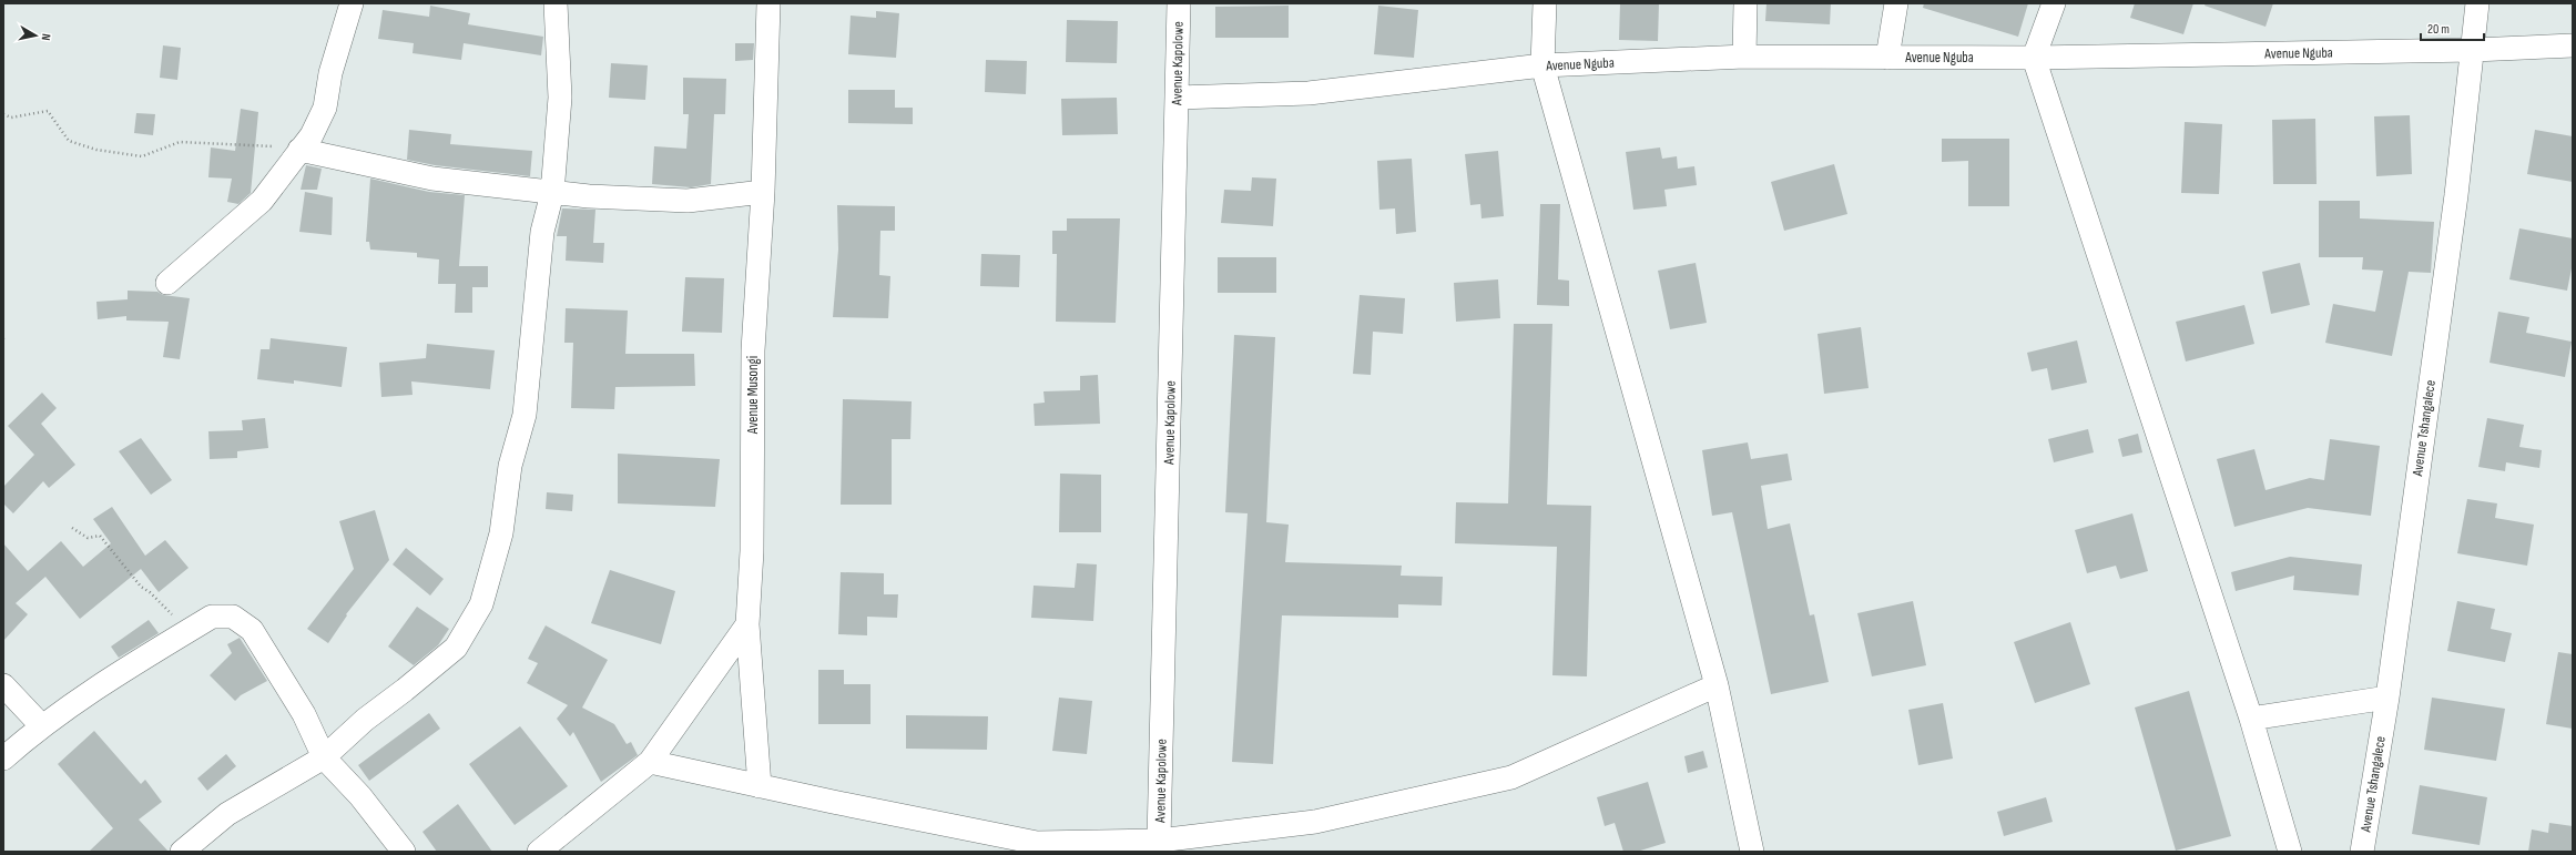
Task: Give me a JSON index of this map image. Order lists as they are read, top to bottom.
{
  "streets": {
    "street": [
      "Avenue Nguba",
      "Avenue Kapolowe",
      "Avenue Musongi",
      "Avenue Tshangalece"
    ]
  },
  "crossings": [
    ["Avenue Nguba", "Avenue Kapolowe"],
    ["Avenue Nguba", "Avenue Tshangalece"]
  ],
  "scale_bar": "20 m",
  "north": "right"
}
